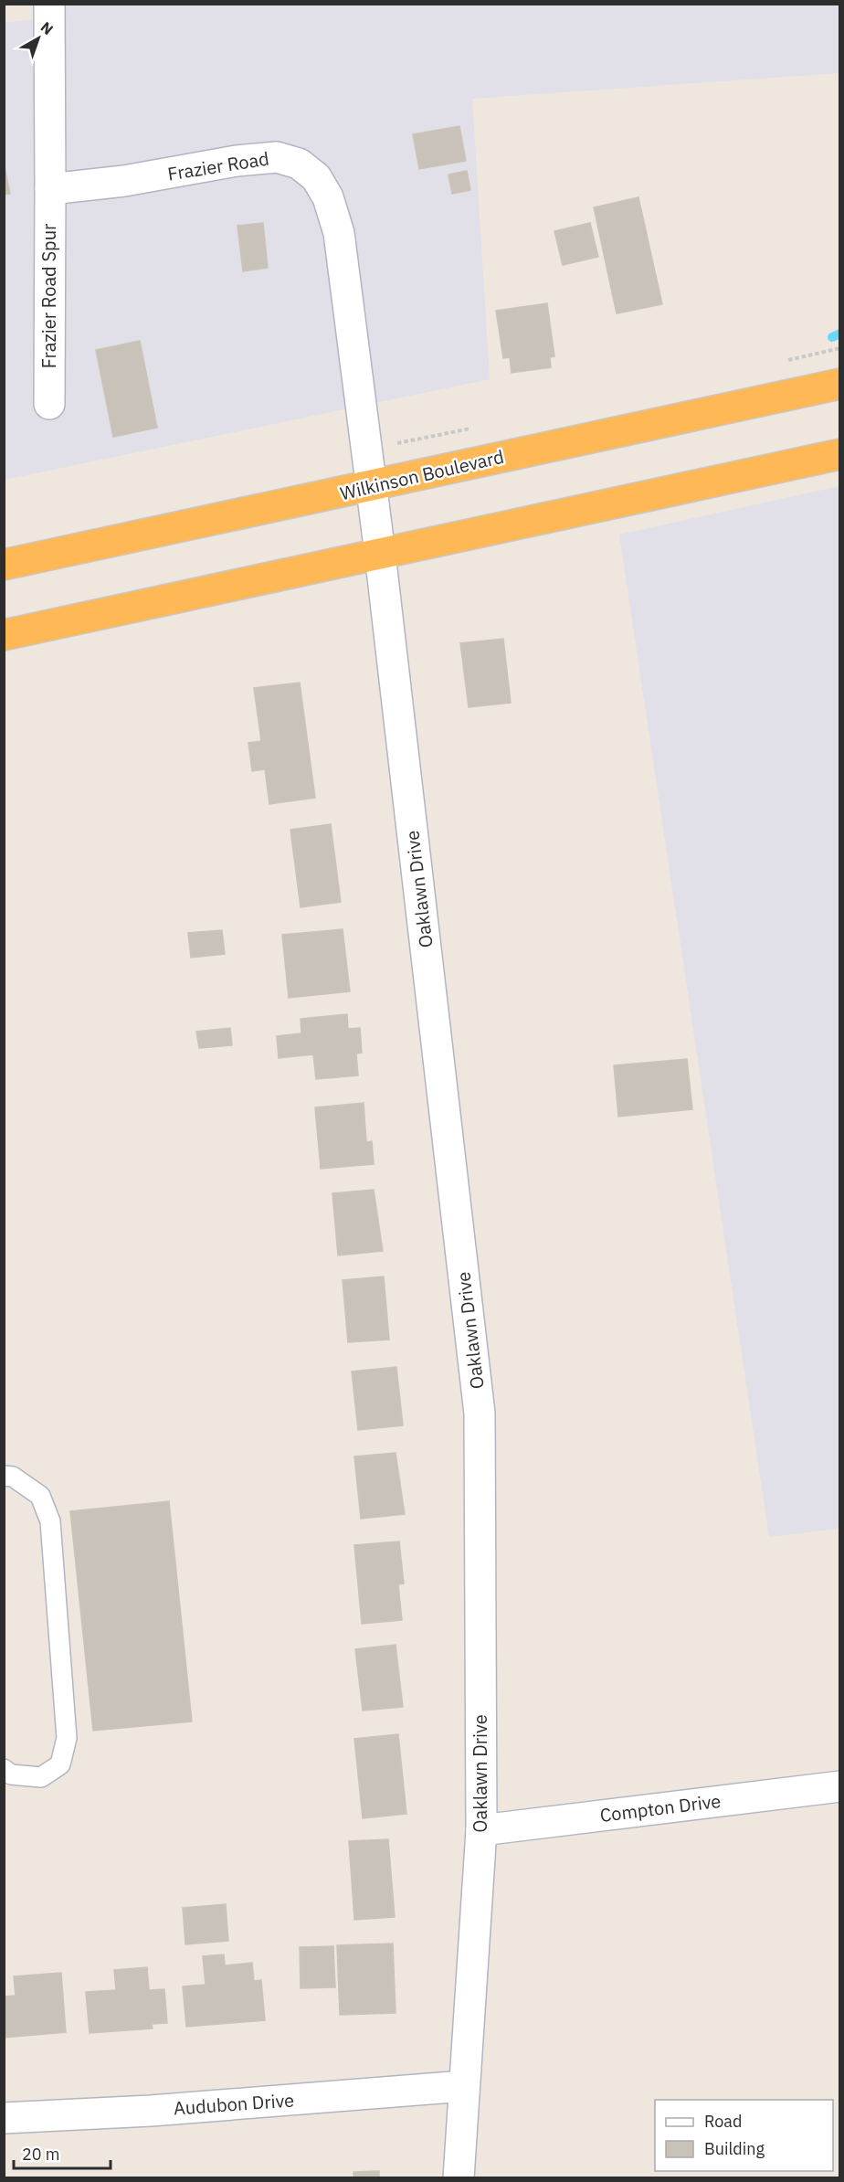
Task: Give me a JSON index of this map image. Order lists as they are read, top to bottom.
{
  "streets": {
    "highway": ["Wilkinson Boulevard"],
    "street": [
      "Frazier Road",
      "Frazier Road Spur",
      "Oaklawn Drive",
      "Compton Drive",
      "Audubon Drive"
    ]
  },
  "crossings": [
    ["Frazier Road", "Frazier Road Spur"],
    ["Frazier Road", "Wilkinson Boulevard"],
    ["Frazier Road", "Oaklawn Drive"],
    ["Wilkinson Boulevard", "Oaklawn Drive"],
    ["Oaklawn Drive", "Compton Drive"],
    ["Oaklawn Drive", "Audubon Drive"]
  ],
  "legend": ["Road", "Building"],
  "scale_bar": "20 m",
  "north": "top right"
}
